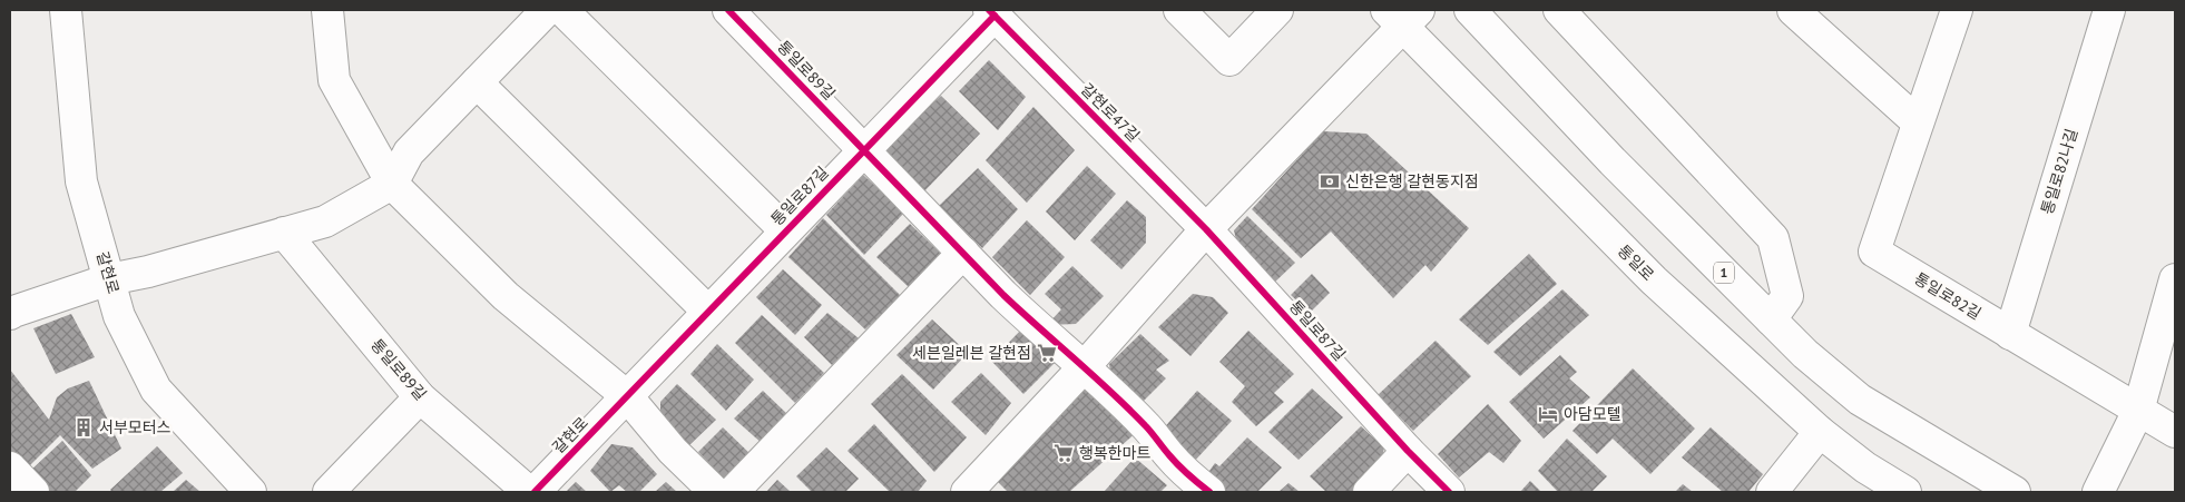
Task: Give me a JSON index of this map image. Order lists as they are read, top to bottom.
{
  "streets": {
    "street": [
      "통일로89길",
      "갈현로47길",
      "통일로82나길",
      "통일로87길",
      "통일로",
      "갈현로",
      "1",
      "통일로82길"
    ]
  },
  "crossings": [
    ["통일로89길", "통일로87길"],
    ["갈현로47길", "통일로87길"],
    ["통일로82나길", "통일로82길"],
    ["통일로87길", "갈현로"]
  ],
  "places": {
    "bank": ["신한은행 갈현동지점"],
    "supermarket": ["세븐일레븐 갈현점", "행복한마트"],
    "hotel": ["아담모텔"],
    "building": ["서부모터스"]
  }
}
